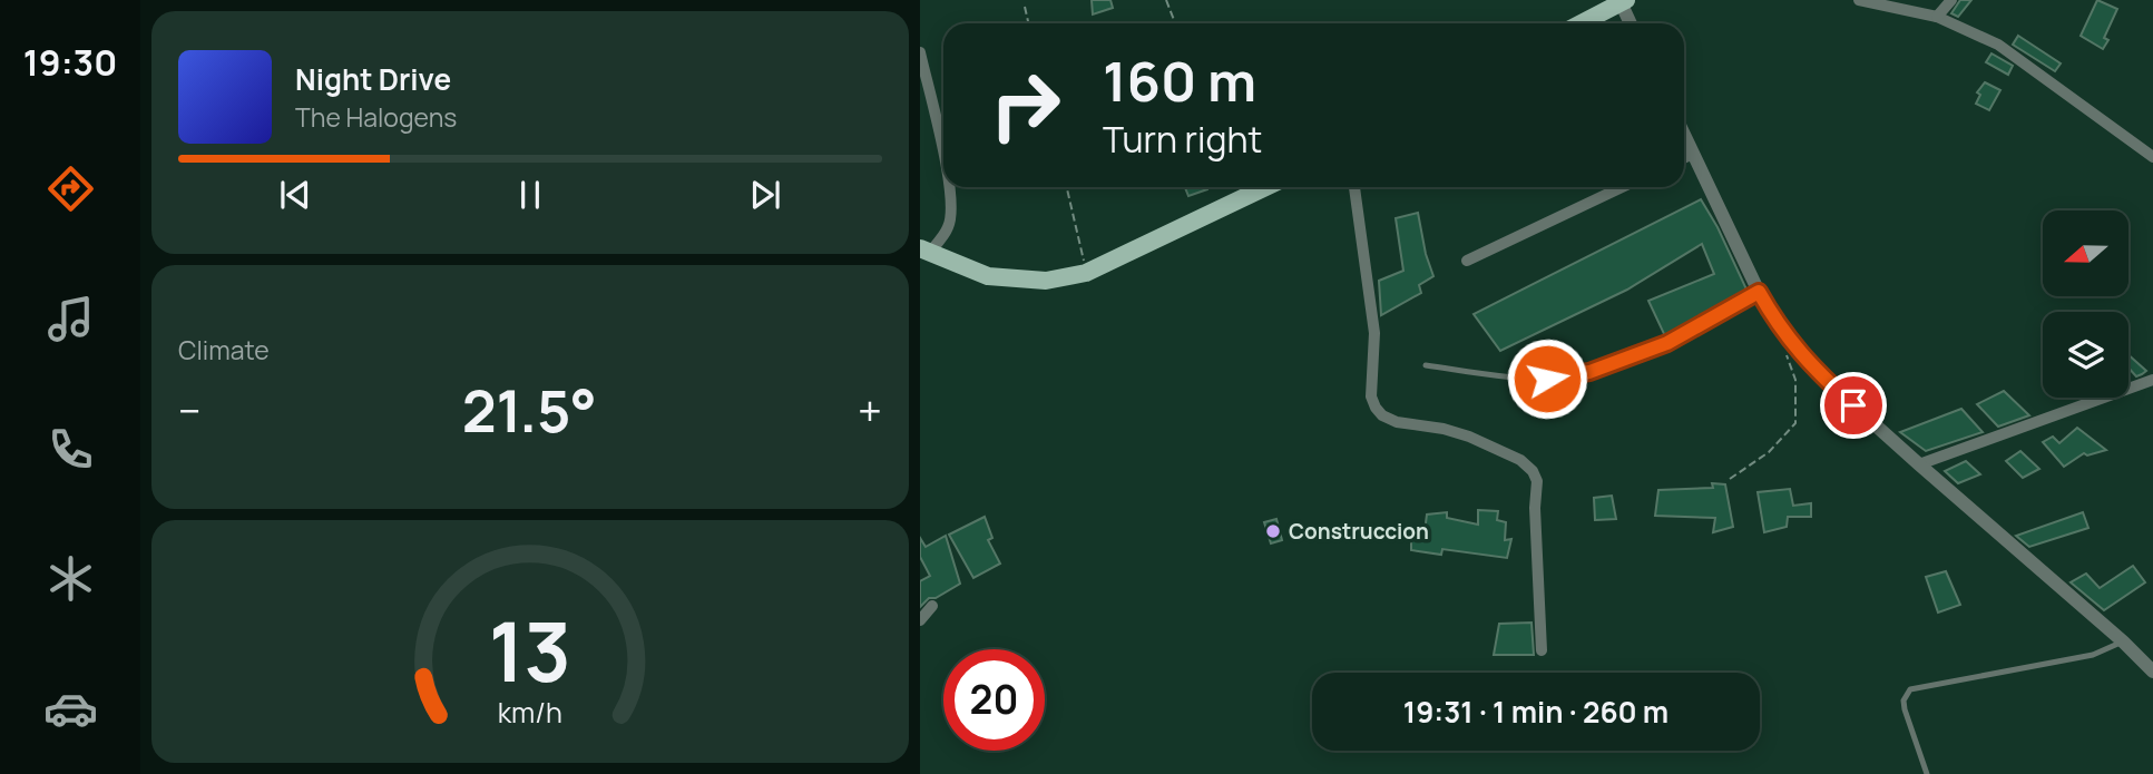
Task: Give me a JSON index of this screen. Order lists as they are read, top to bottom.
{
  "places": ["Construccion"],
  "north": "left",
  "page": {
    "tabs": "19:30",
    "turn": ["160 m", "Turn right"],
    "song": ["Night Drive", "The Halogens"],
    "tile": "Climate",
    "heat": ["−", "21.5°", "+"],
    "limit": "20",
    "trip": "19:31 · 1 min · 260 m",
    "gauge": ["13", "km/h"]
  }
}
